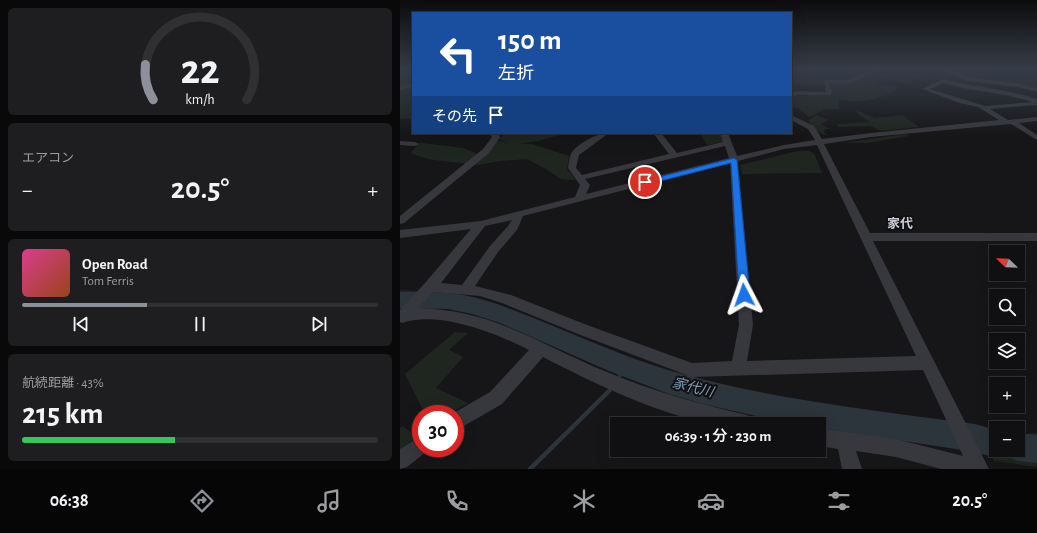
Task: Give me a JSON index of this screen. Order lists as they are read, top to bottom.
{
  "districts": ["家代"],
  "water": ["家代川"],
  "north": "top left",
  "page": {
    "turn": ["150 m", "左折"],
    "then": "その先",
    "tile": [
      "エアコン",
      ["航続距離 · 43%", "215 km"]
    ],
    "heat": ["−", "20.5°", "+"],
    "map_buttons": ["+", "−"],
    "song": ["Open Road", "Tom Ferris"],
    "limit": "30",
    "trip": "06:39 · 1 分 · 230 m",
    "tabs": ["06:38", "20.5°"],
    "gauge": ["22", "km/h"]
  }
}
